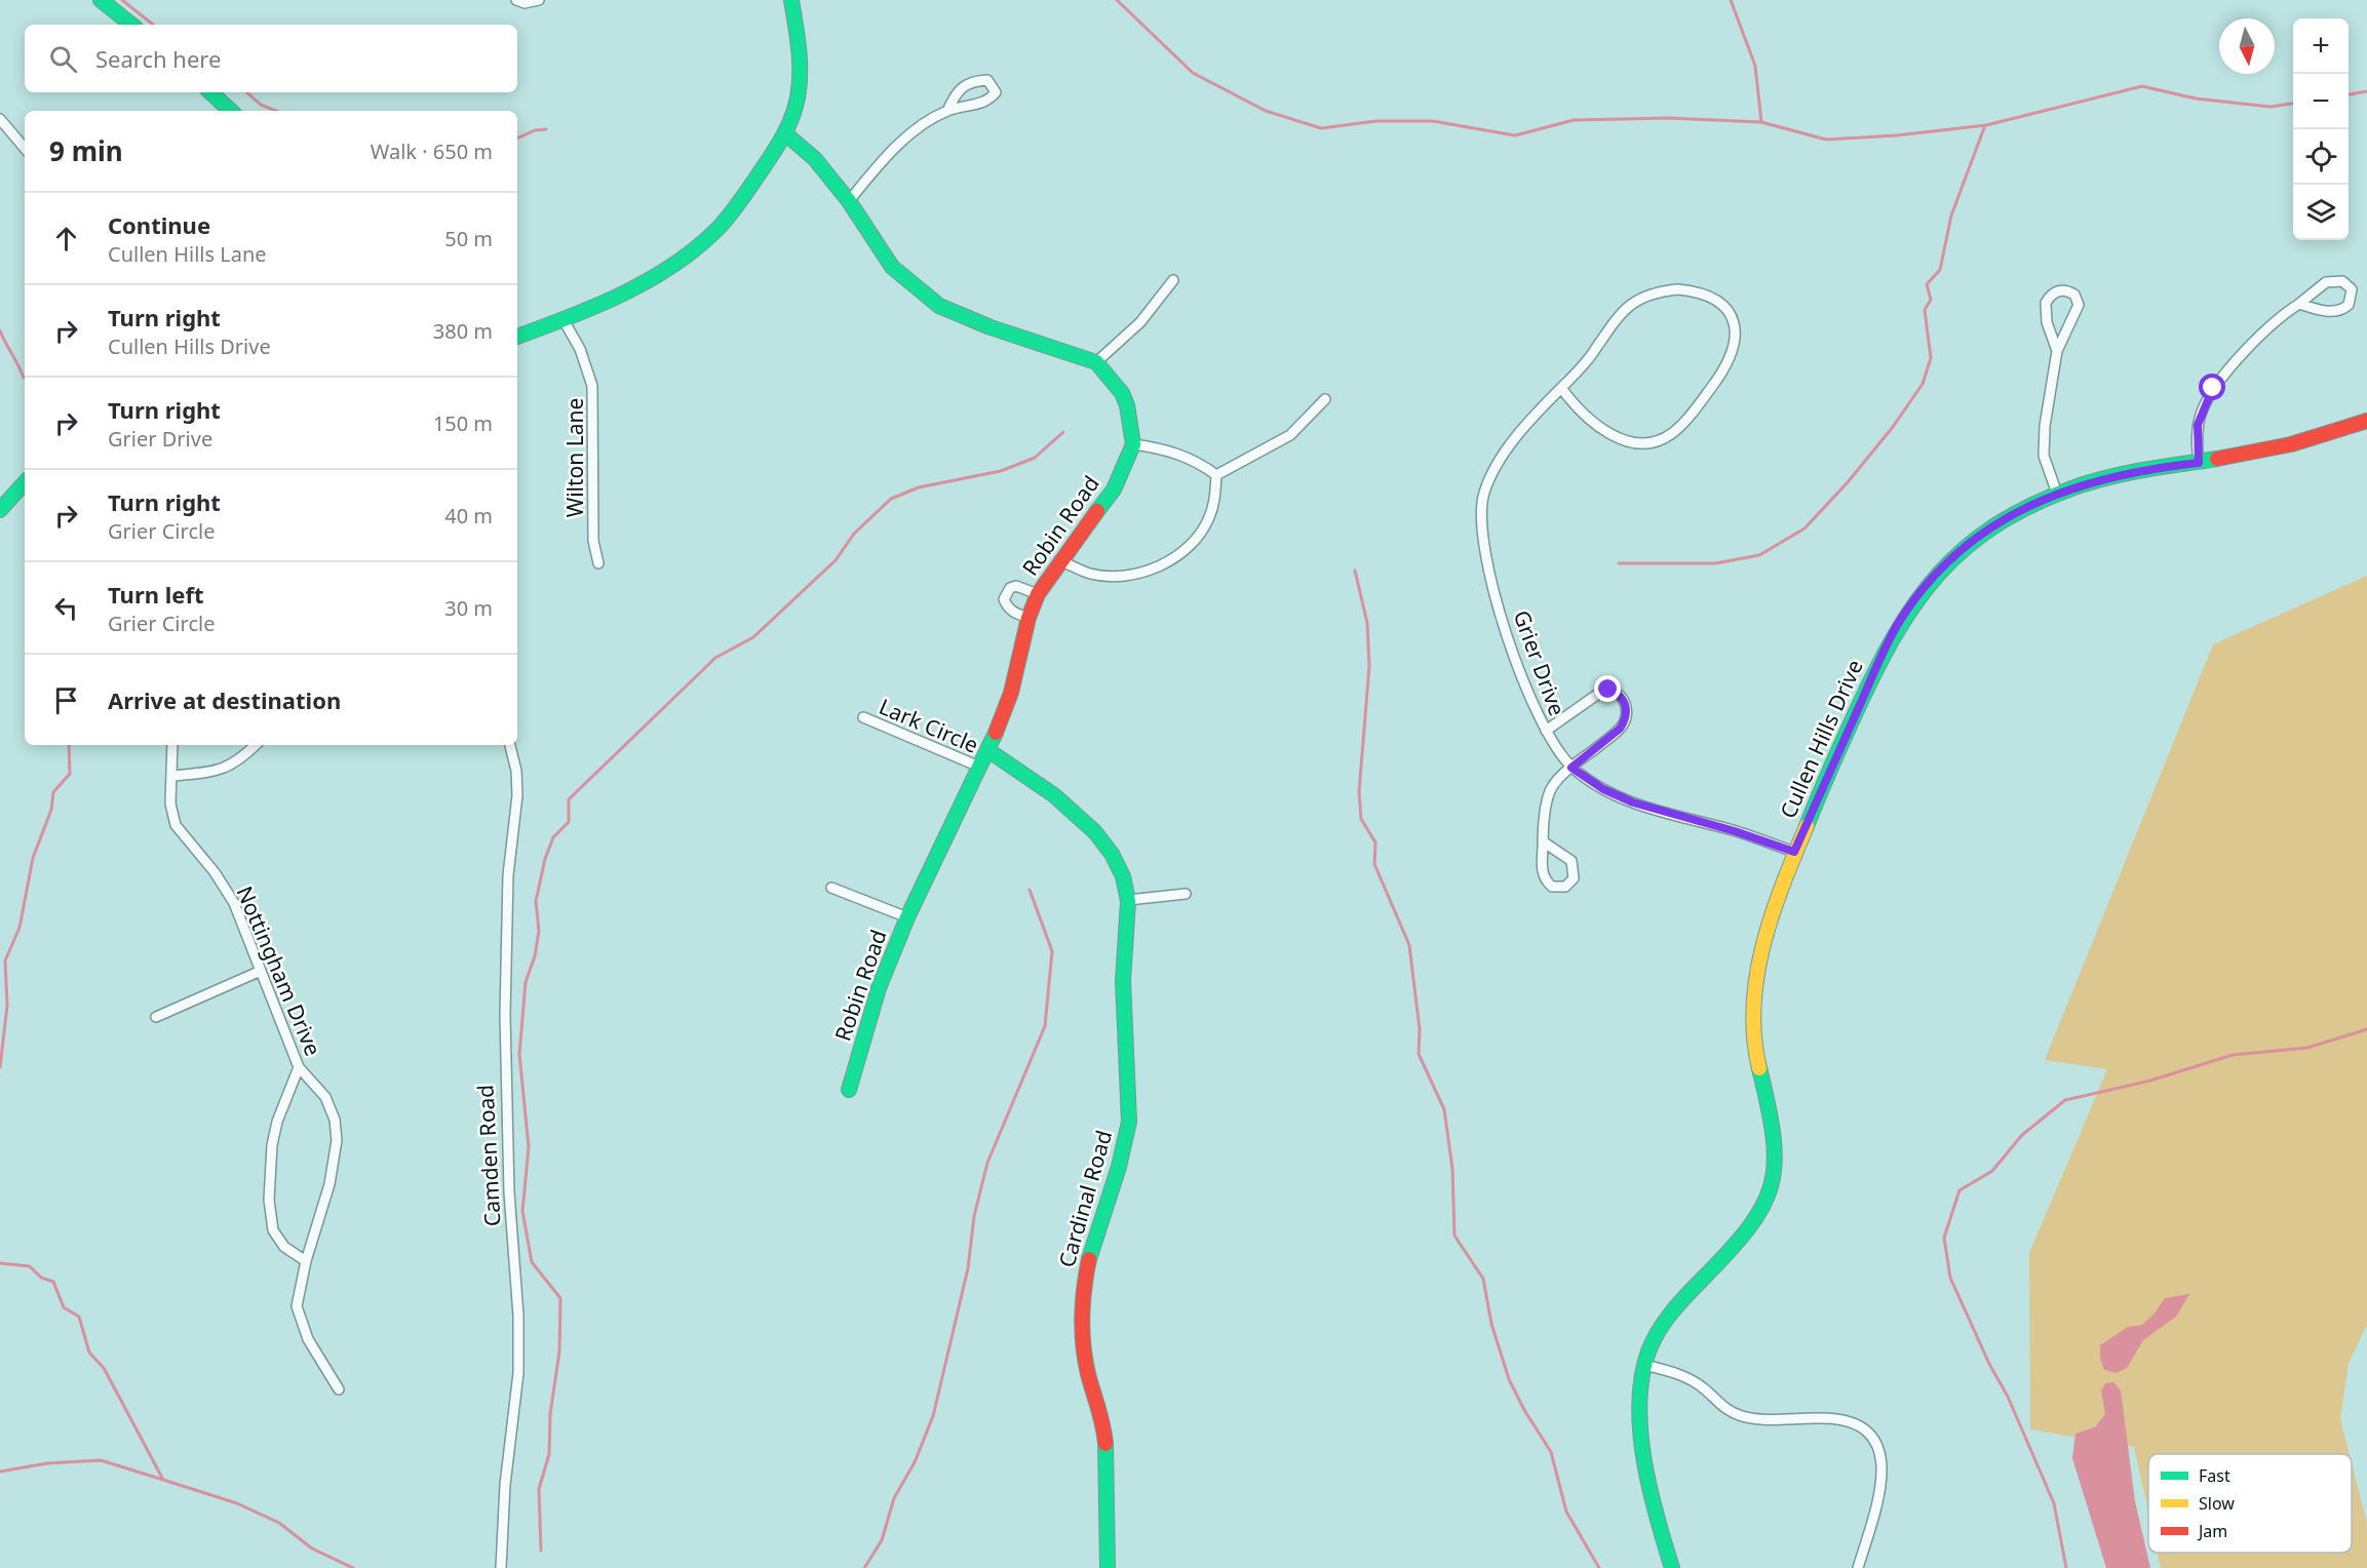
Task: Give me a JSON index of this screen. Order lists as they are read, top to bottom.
{
  "streets": {
    "street": [
      "Wilton Lane",
      "Robin Road",
      "Grier Drive",
      "Lark Circle",
      "Cullen Hills Drive",
      "Nottingham Drive",
      "Camden Road",
      "Cardinal Road"
    ]
  },
  "crossings": [
    ["Robin Road", "Lark Circle"],
    ["Robin Road", "Cardinal Road"],
    ["Grier Drive", "Cullen Hills Drive"]
  ],
  "legend": ["Fast", "Slow", "Jam"],
  "north": "bottom",
  "page": {
    "map_buttons": ["+", "−"],
    "search": "Search here",
    "heading": ["9 min", "Walk · 650 m"],
    "list": [
      ["Continue", "Cullen Hills Lane", "50 m"],
      ["Turn right", "Cullen Hills Drive", "380 m"],
      ["Turn right", "Grier Drive", "150 m"],
      ["Turn right", "Grier Circle", "40 m"],
      ["Turn left", "Grier Circle", "30 m"],
      "Arrive at destination"
    ]
  }
}
